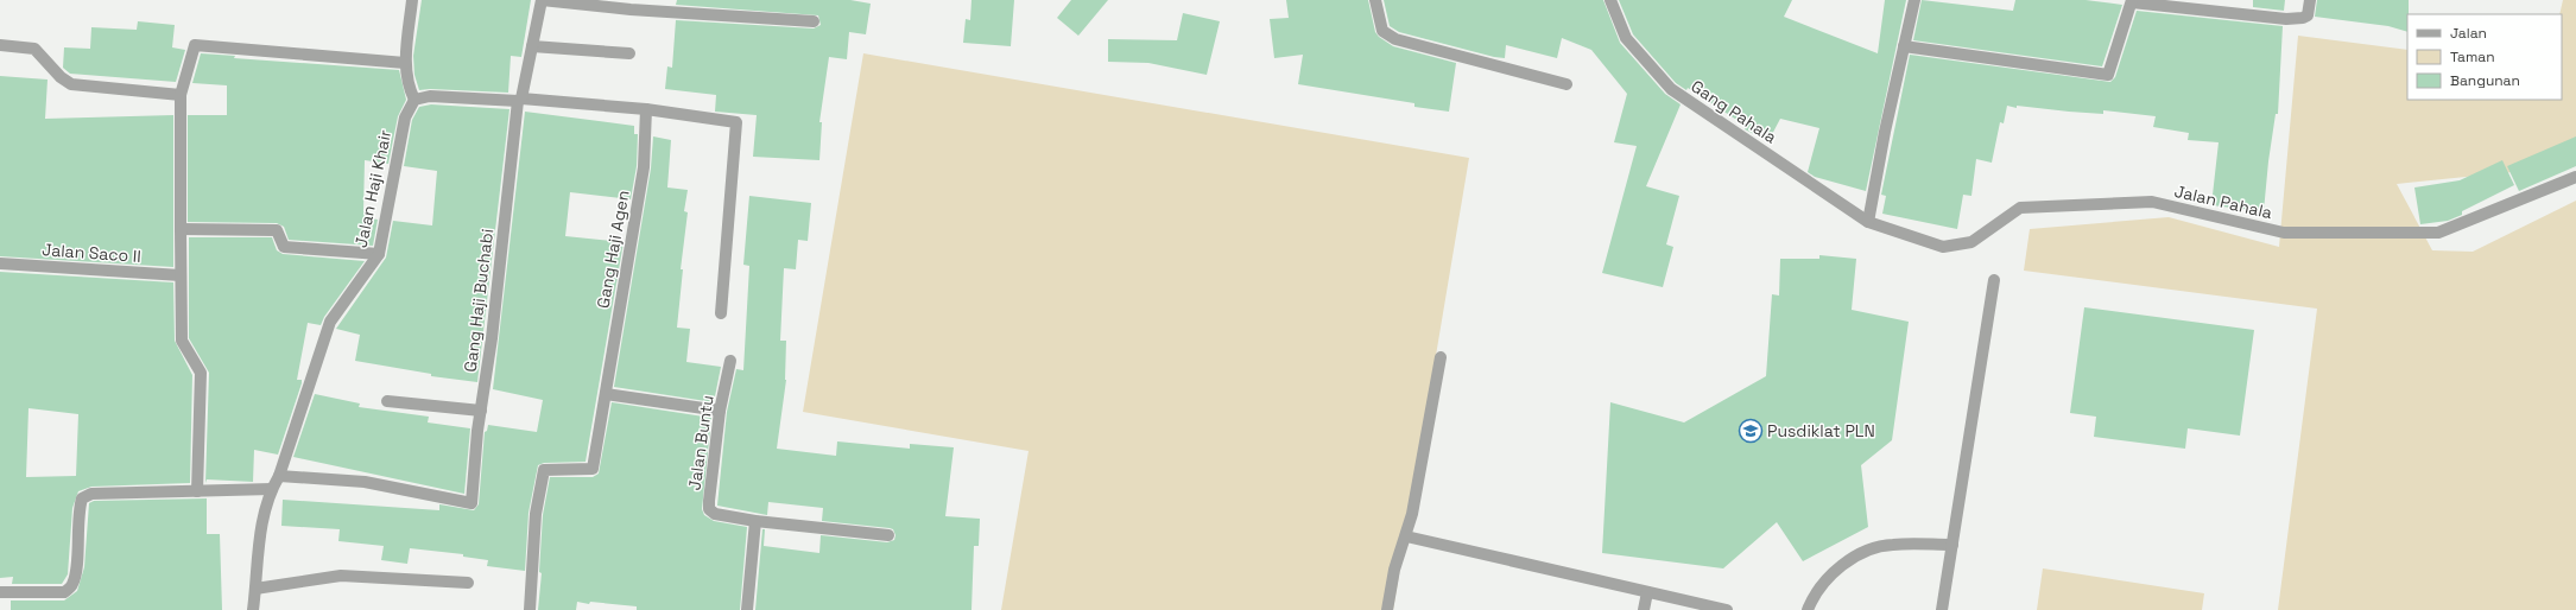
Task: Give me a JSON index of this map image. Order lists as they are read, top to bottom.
{
  "streets": {
    "street": [
      "Gang Pahala",
      "Jalan Haji Khair",
      "Jalan Pahala",
      "Gang Haji Agen",
      "Jalan Saco II",
      "Gang Haji Buchabi",
      "Jalan Buntu"
    ]
  },
  "crossings": [
    ["Gang Pahala", "Jalan Pahala"],
    ["Jalan Haji Khair", "Gang Haji Buchabi"]
  ],
  "places": {
    "school or university": ["Pusdiklat PLN"]
  },
  "legend": ["Jalan", "Taman", "Bangunan"]
}
